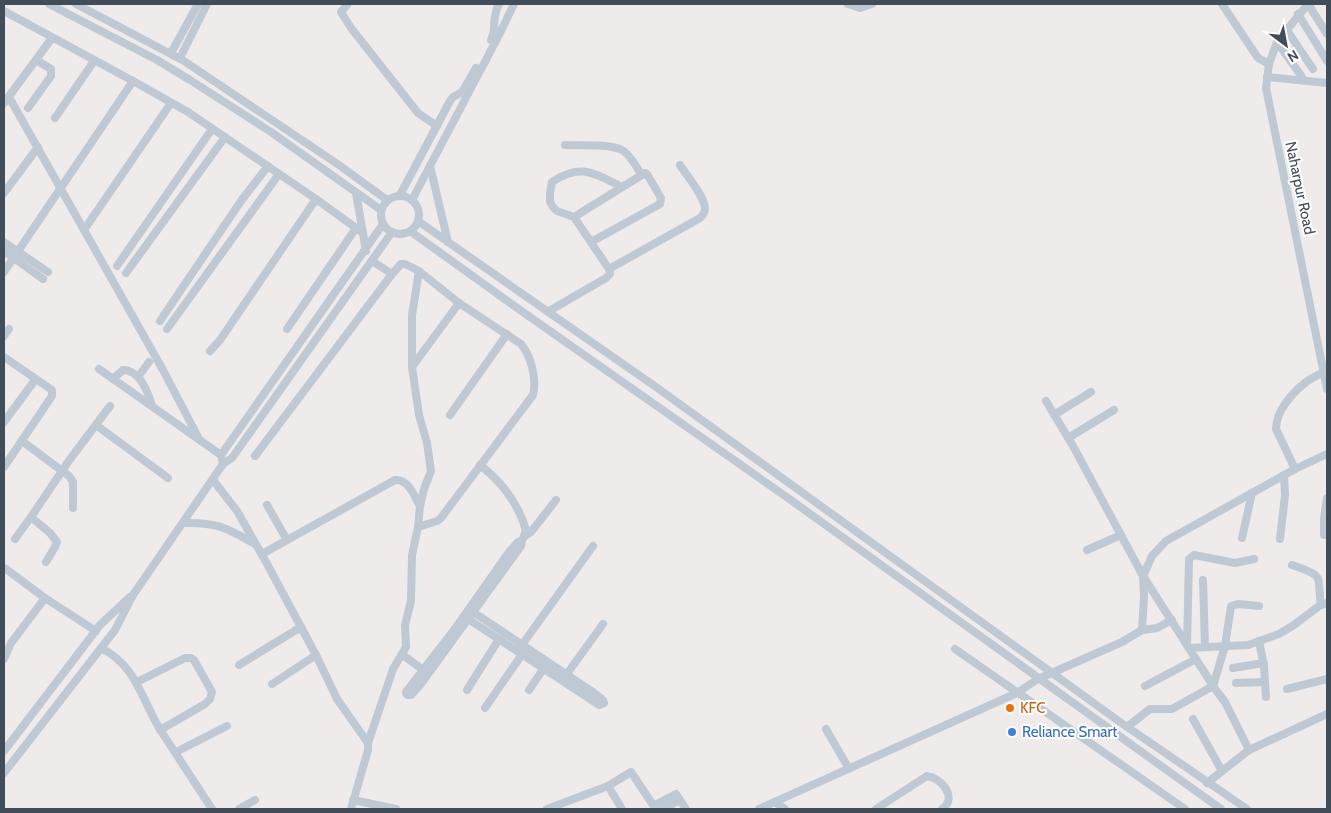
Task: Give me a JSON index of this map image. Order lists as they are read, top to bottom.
{
  "streets": {
    "street": ["Naharpur Road"]
  },
  "places": ["KFC", "Reliance Smart"],
  "north": "bottom right"
}
